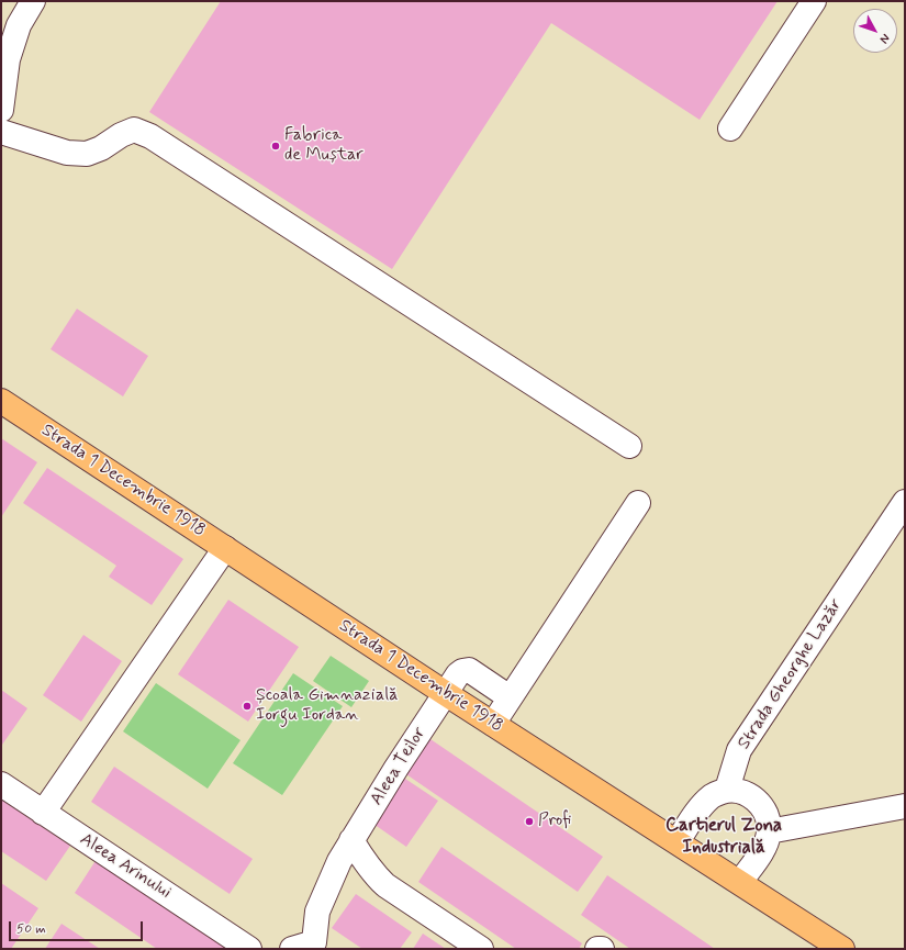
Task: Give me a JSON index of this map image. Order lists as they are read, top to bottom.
{
  "streets": {
    "main road": ["Strada 1 Decembrie 1918"],
    "street": ["Strada Gheorghe Lazăr", "Aleea Teilor", "Aleea Arinului"]
  },
  "crossings": [
    ["Strada 1 Decembrie 1918", "Strada Gheorghe Lazăr"],
    ["Strada 1 Decembrie 1918", "Aleea Teilor"]
  ],
  "districts": ["Cartierul Zona Industrială"],
  "places": ["Fabrica de Muștar", "Școala Gimnazială Iorgu Iordan", "Profi"],
  "scale_bar": "50 m",
  "north": "bottom right"
}
